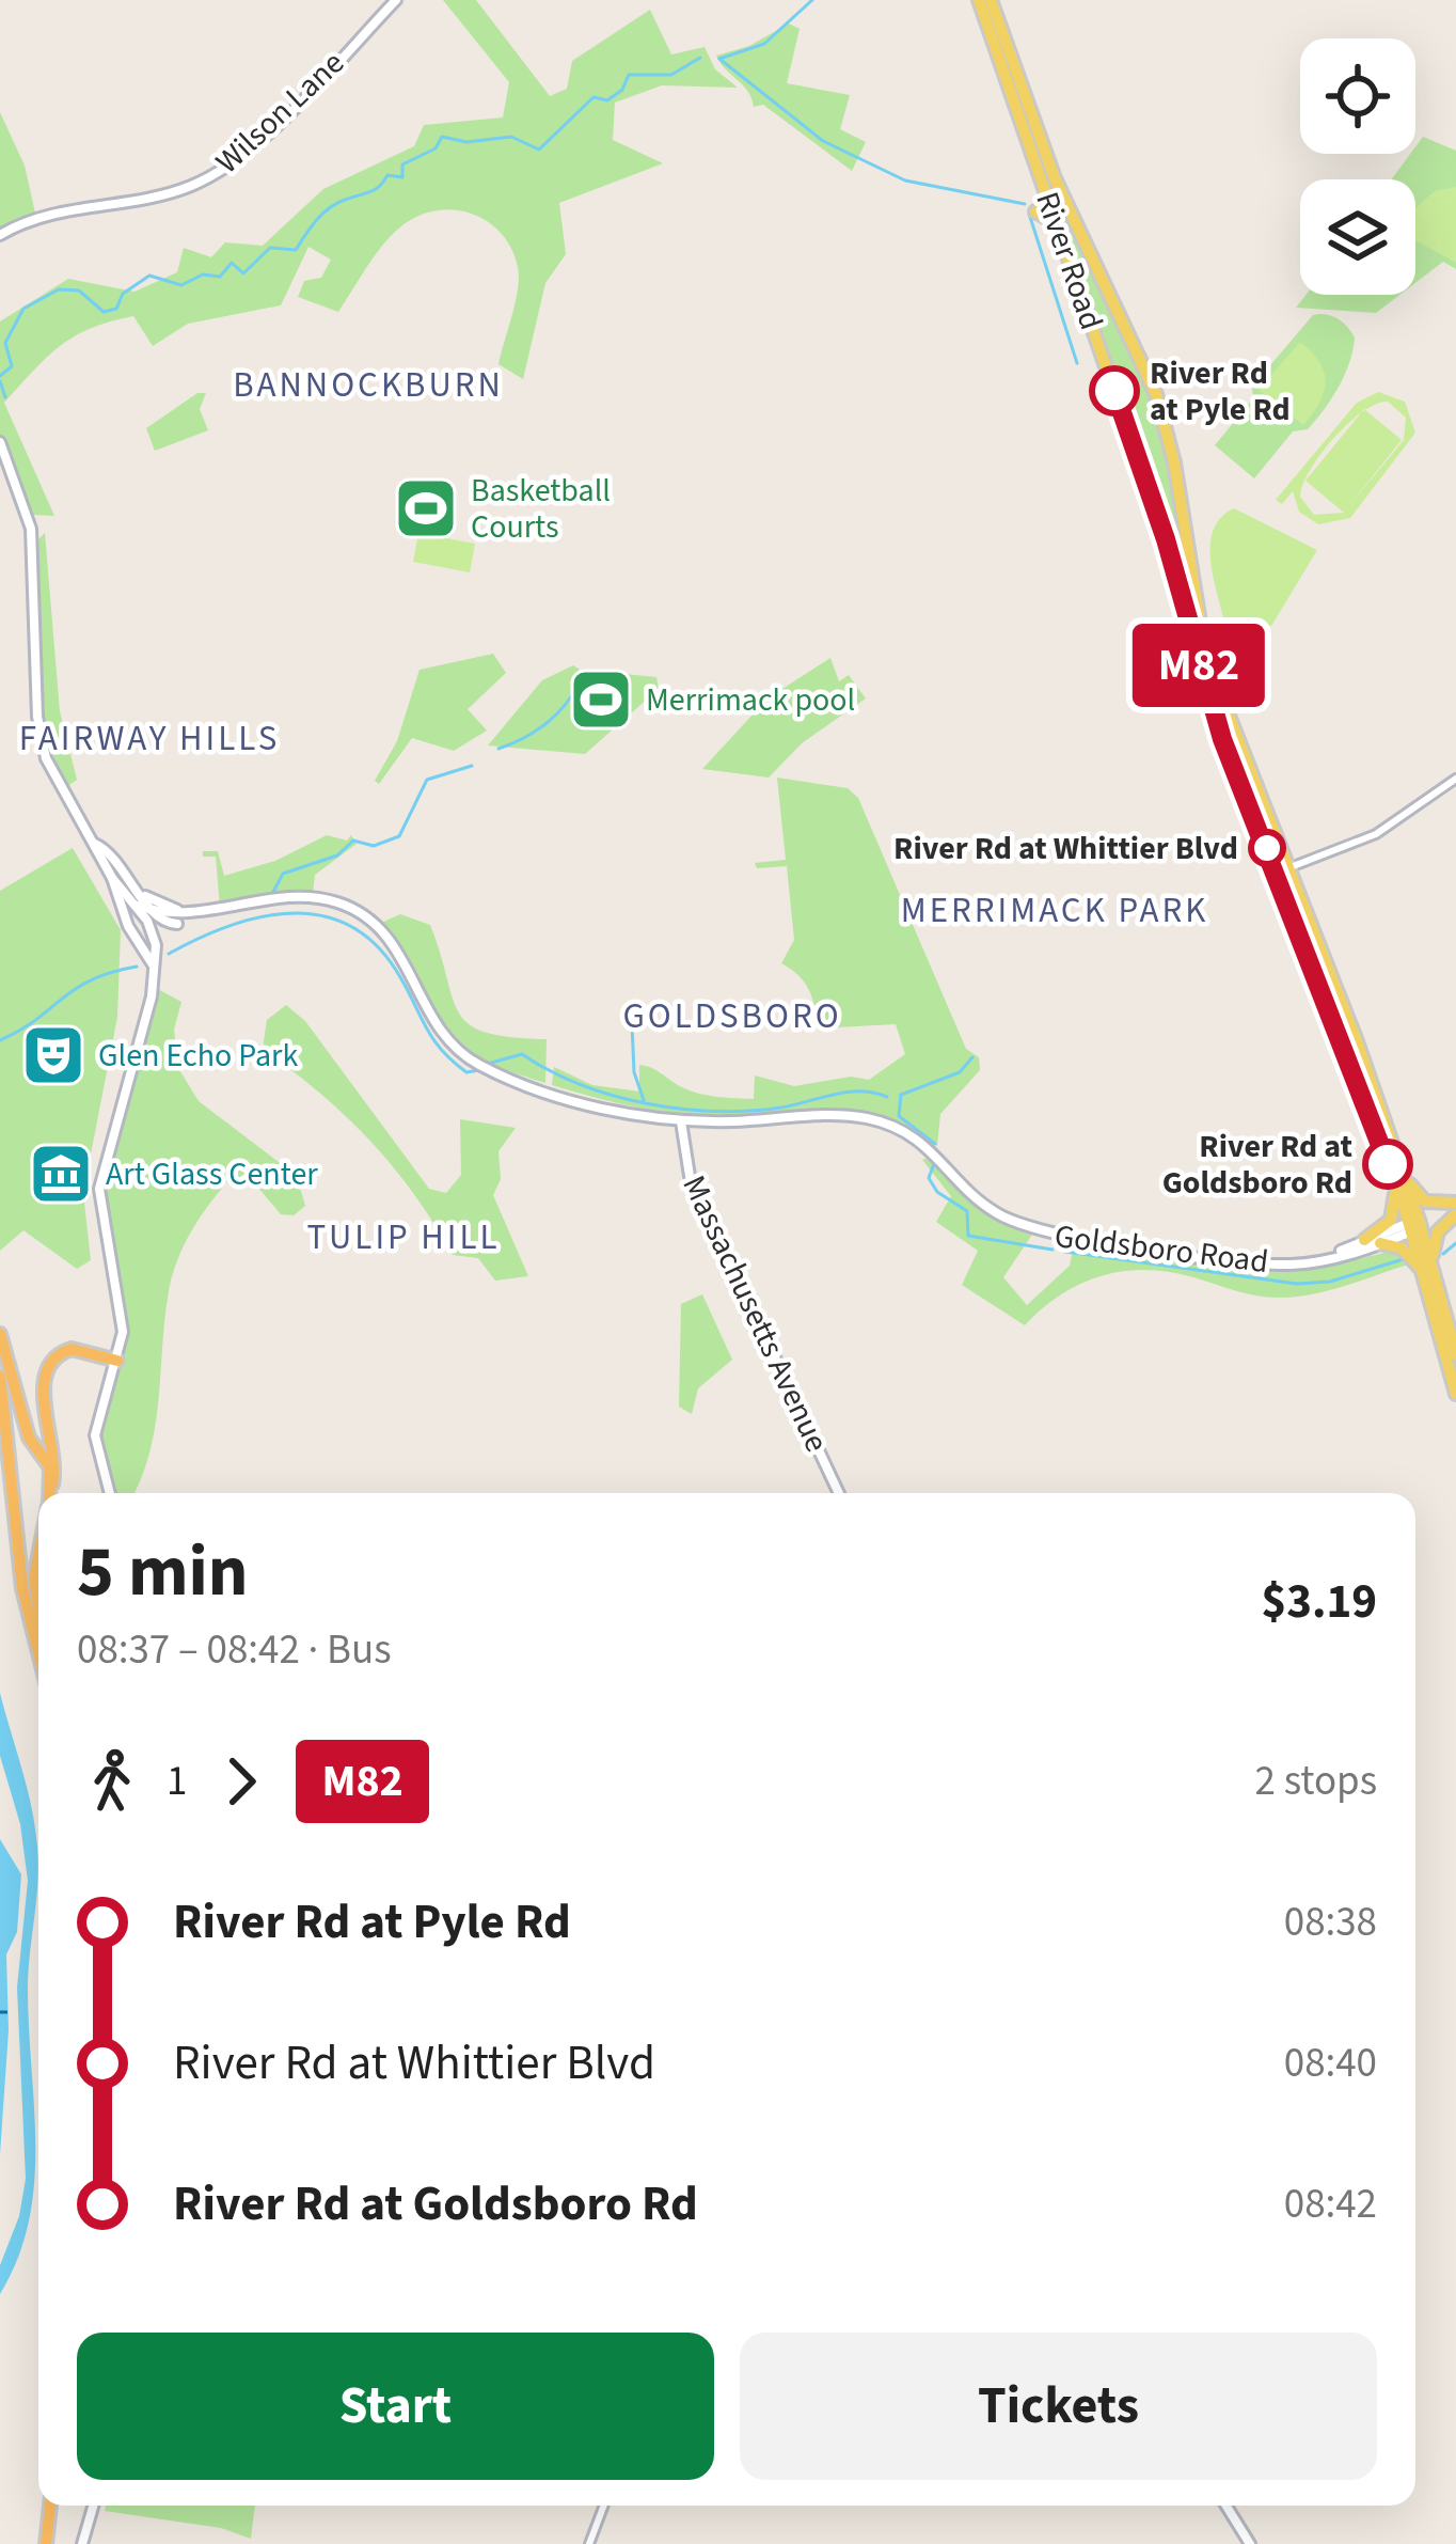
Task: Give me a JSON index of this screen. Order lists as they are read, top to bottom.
{
  "streets": {
    "main road": [
      "Wilson Lane",
      "River Road",
      "Goldsboro Road",
      "Massachusetts Avenue"
    ]
  },
  "crossings": [
    ["River Road", "Goldsboro Road"],
    ["Goldsboro Road", "Massachusetts Avenue"]
  ],
  "districts": [
    "BANNOCKBURN",
    "FAIRWAY HILLS",
    "MERRIMACK PARK",
    "GOLDSBORO",
    "TULIP HILL"
  ],
  "places": {
    "other": ["River Rd at Pyle Rd", "River Rd at Whittier Blvd", "River Rd at Goldsboro Rd"],
    "sports": ["Basketball Courts", "Merrimack pool"],
    "theatre": ["Glen Echo Park"],
    "museum": ["Art Glass Center"]
  },
  "lines": ["bus line M82"],
  "page": {
    "on_map": "M82",
    "heading": ["5 min", "08:37 – 08:42 · Bus", "$3.19"],
    "legs": ["1", "M82", "2 stops"],
    "list": [
      {
        "name": "River Rd at Pyle Rd",
        "value": "08:38"
      },
      {
        "name": "River Rd at Whittier Blvd",
        "value": "08:40"
      },
      {
        "name": "River Rd at Goldsboro Rd",
        "value": "08:42"
      }
    ],
    "buttons": ["Start", "Tickets"]
  }
}
